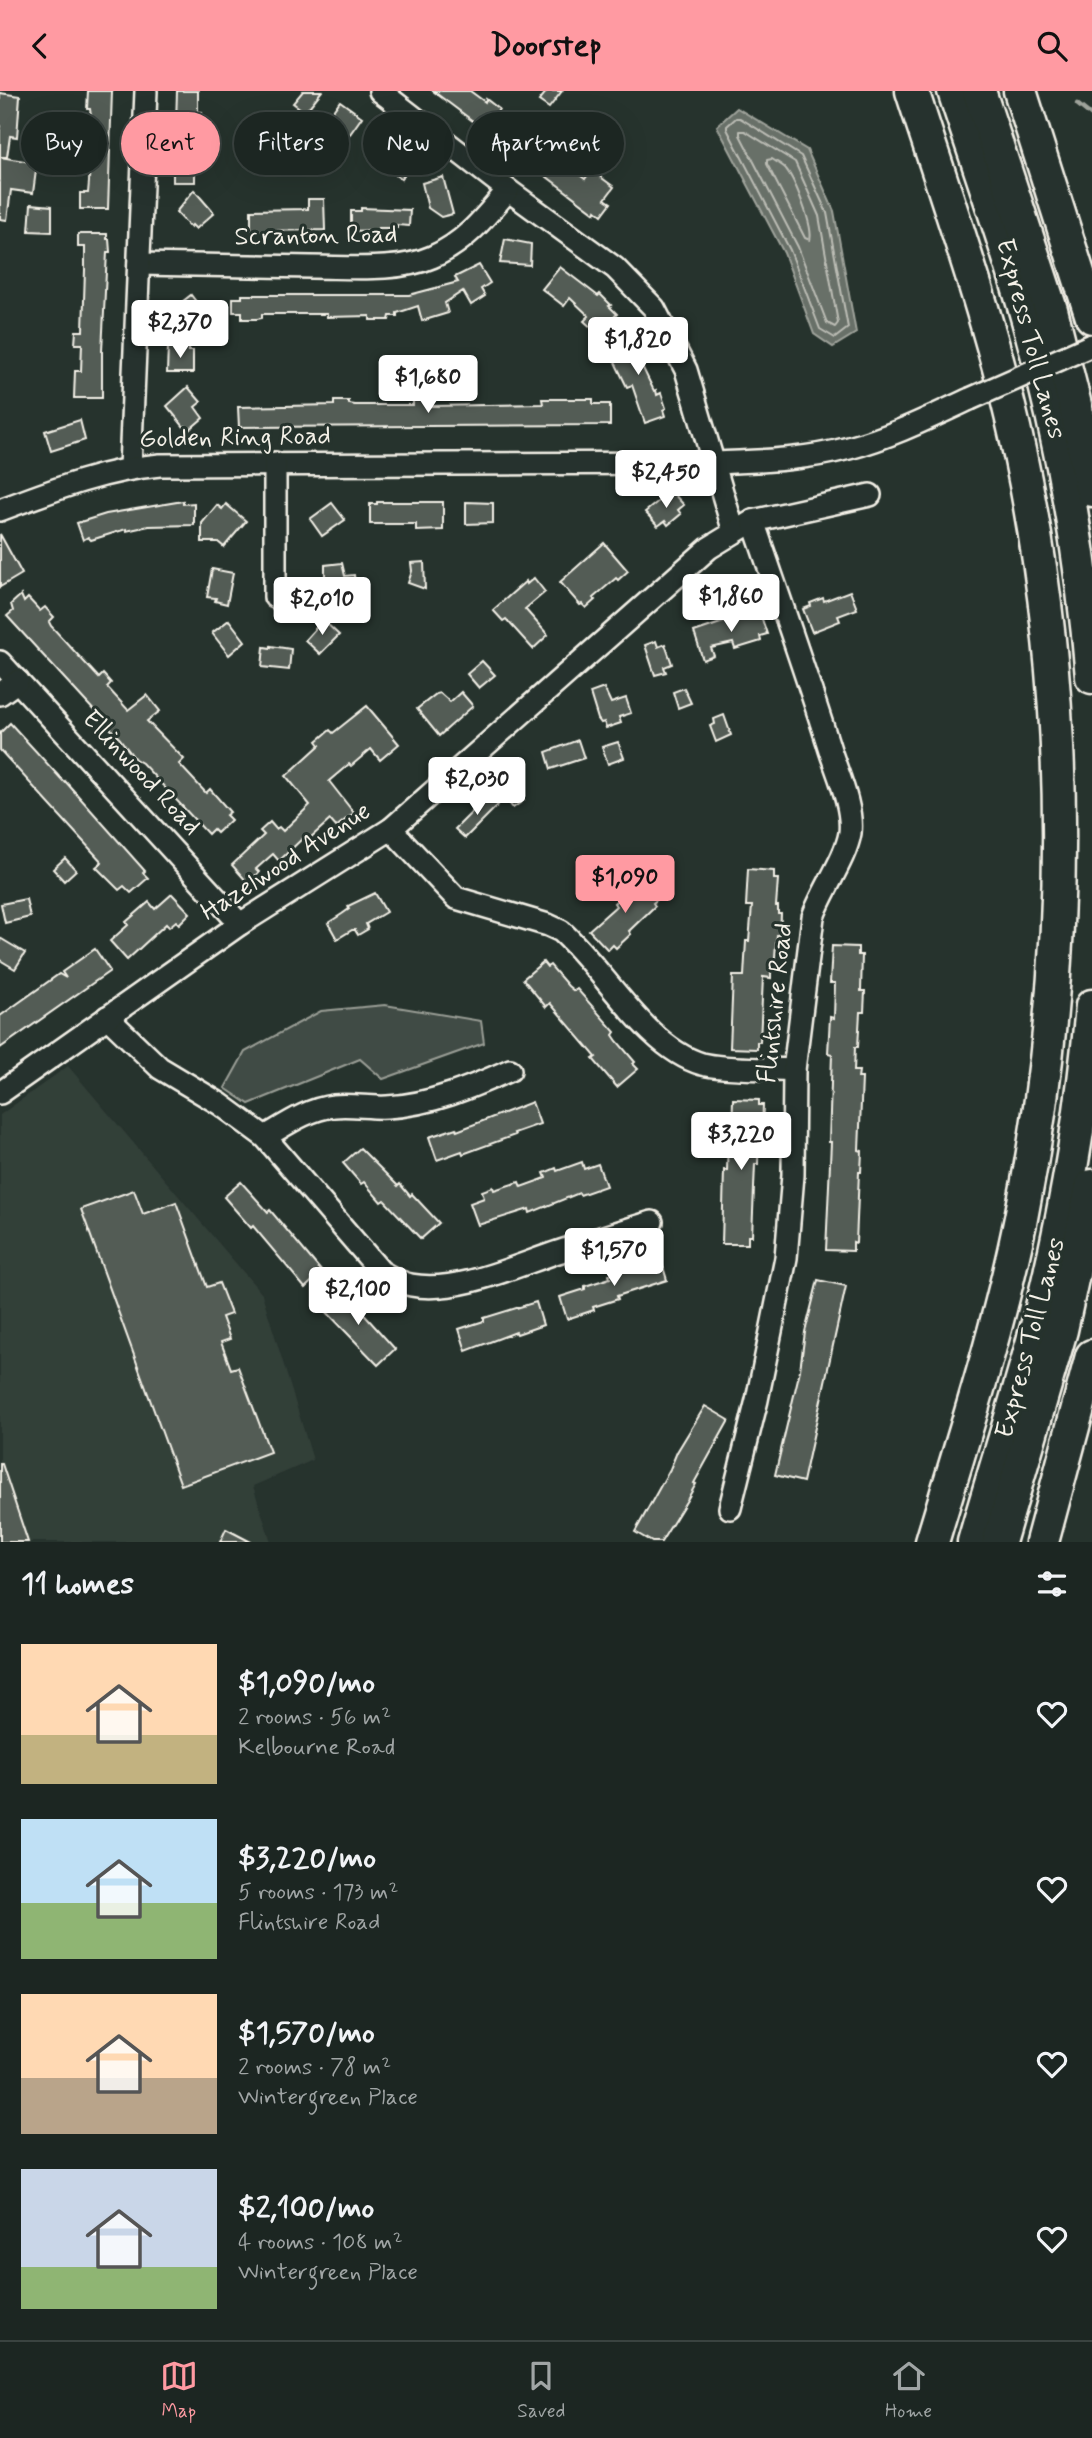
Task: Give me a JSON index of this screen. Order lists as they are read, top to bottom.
{
  "streets": {
    "highway": ["Express Toll Lanes"],
    "street": [
      "Scranton Road",
      "Golden Ring Road",
      "Ellinwood Road",
      "Hazelwood Avenue",
      "Flintshire Road"
    ]
  },
  "crossings": [
    ["Scranton Road", "Flintshire Road"],
    ["Golden Ring Road", "Flintshire Road"],
    ["Ellinwood Road", "Hazelwood Avenue"],
    ["Hazelwood Avenue", "Flintshire Road"]
  ],
  "page": {
    "header": "Doorstep",
    "chip": [
      "Buy",
      "Rent",
      "Filters",
      "New",
      "Apartment"
    ],
    "price": [
      "$2,370",
      "$1,820",
      "$1,680",
      "$2,450",
      "$1,860",
      "$2,010",
      "$2,030",
      "$1,090",
      "$3,220",
      "$1,570",
      "$2,100"
    ],
    "heading": "11 homes",
    "list": [
      {
        "name": "$1,090/mo",
        "note": "2 rooms · 56 m² · Kelbourne Road"
      },
      {
        "name": "$3,220/mo",
        "note": "5 rooms · 173 m² · Flintshire Road"
      },
      {
        "name": "$1,570/mo",
        "note": "2 rooms · 78 m² · Wintergreen Place"
      },
      {
        "name": "$2,100/mo",
        "note": "4 rooms · 108 m² · Wintergreen Place"
      }
    ],
    "tabs": ["Map", "Saved", "Home"]
  }
}
